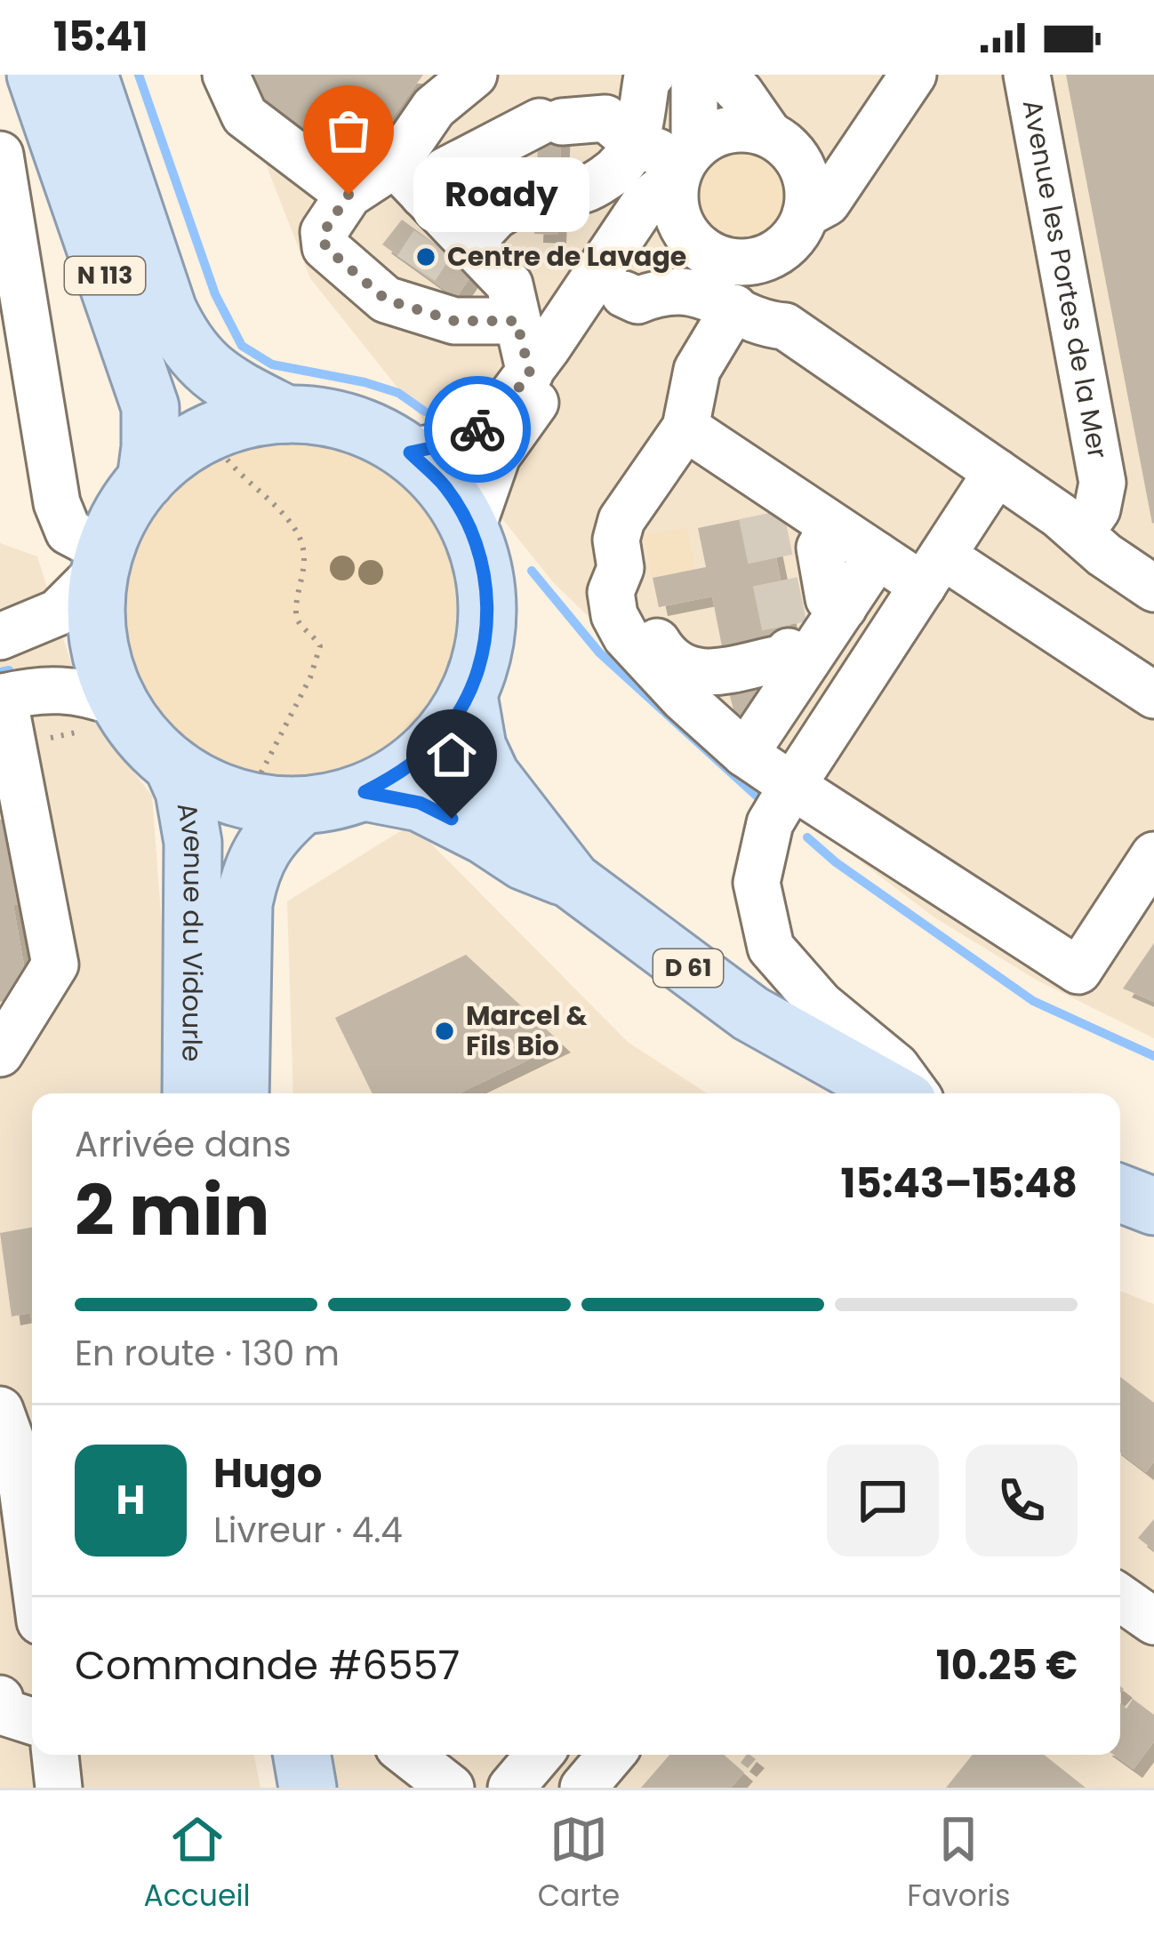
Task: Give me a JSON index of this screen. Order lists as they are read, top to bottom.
{
  "streets": {
    "main road": ["N 113", "Avenue du Vidourle", "D 61"],
    "street": ["Avenue les Portes de la Mer"]
  },
  "places": ["Roady", "Centre de Lavage", "Marcel & Fils Bio"],
  "page": {
    "status": "15:41",
    "bubble": "Roady",
    "heading": ["2 min", "Arrivée dans", "15:43–15:48"],
    "panel": [
      "Hugo",
      "Livreur · 4.4",
      "Commande #6557",
      "10.25 €"
    ],
    "bar": "En route · 130 m",
    "round": "H",
    "tabs": ["Accueil", "Carte", "Favoris"]
  }
}
